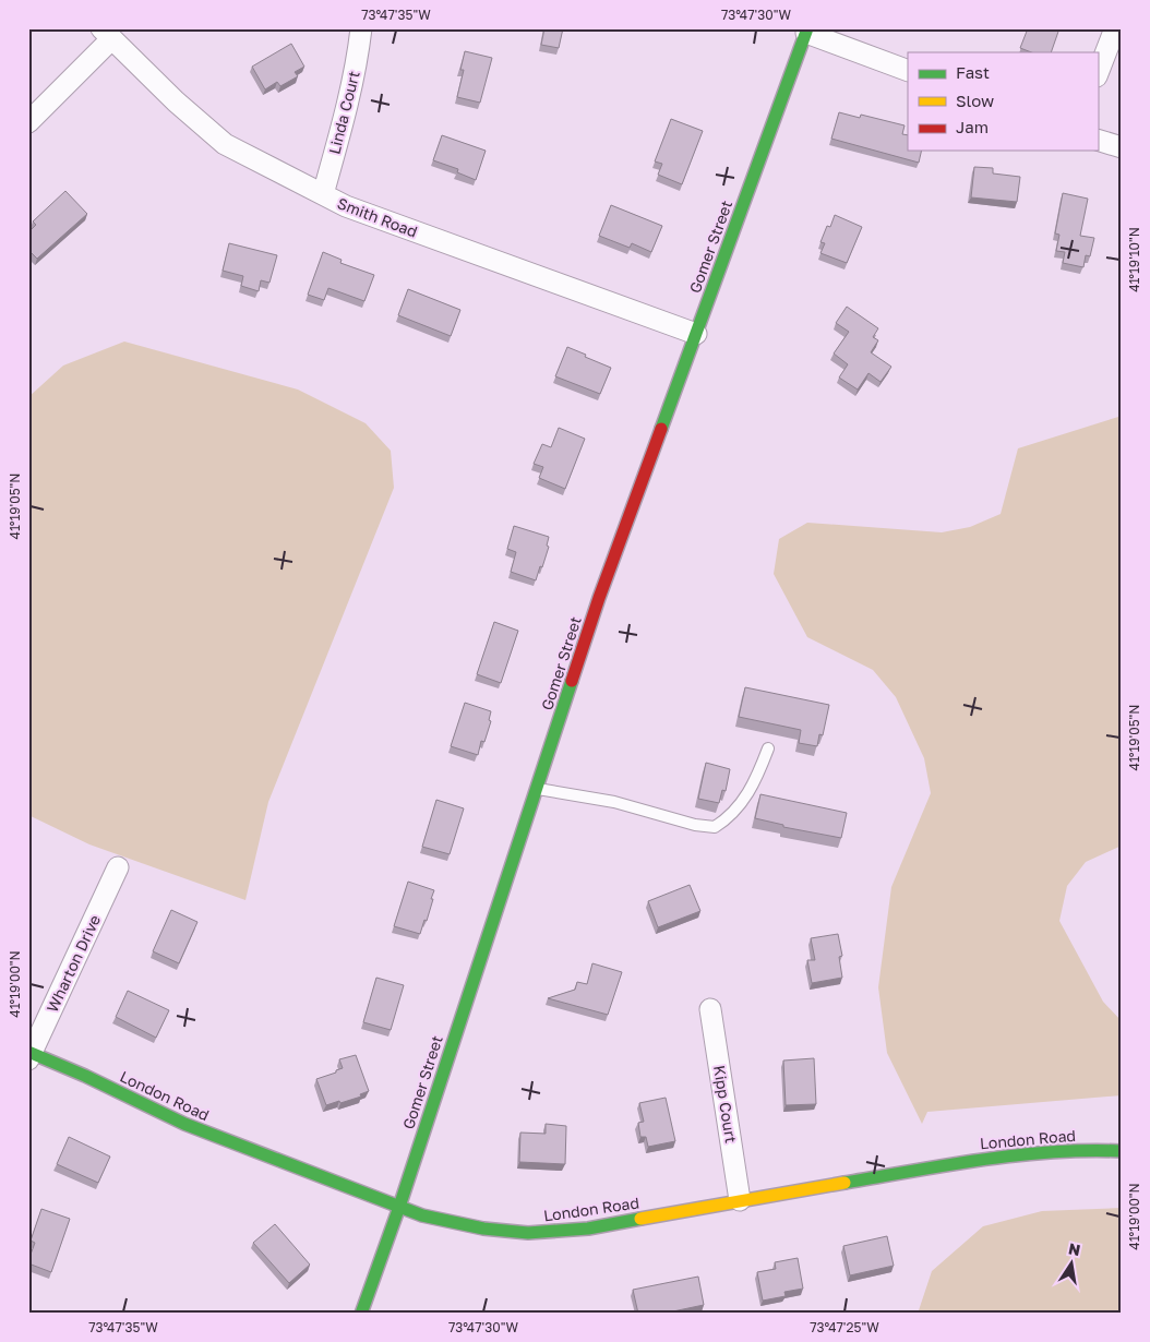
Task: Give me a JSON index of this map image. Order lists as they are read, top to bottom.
{
  "streets": {
    "street": [
      "Linda Court",
      "Smith Road",
      "Gomer Street",
      "Wharton Drive",
      "London Road",
      "Kipp Court"
    ]
  },
  "crossings": [
    ["Linda Court", "Smith Road"],
    ["Smith Road", "Gomer Street"],
    ["Gomer Street", "London Road"],
    ["Wharton Drive", "London Road"],
    ["London Road", "Kipp Court"]
  ],
  "legend": ["Fast", "Slow", "Jam"],
  "north": "top",
  "coordinates": [
    "73°47'35\"W",
    "73°47'30\"W",
    "41°19'10\"N",
    "41°19'05\"N",
    "41°19'00\"N",
    "73°47'25\"W"
  ]
}
